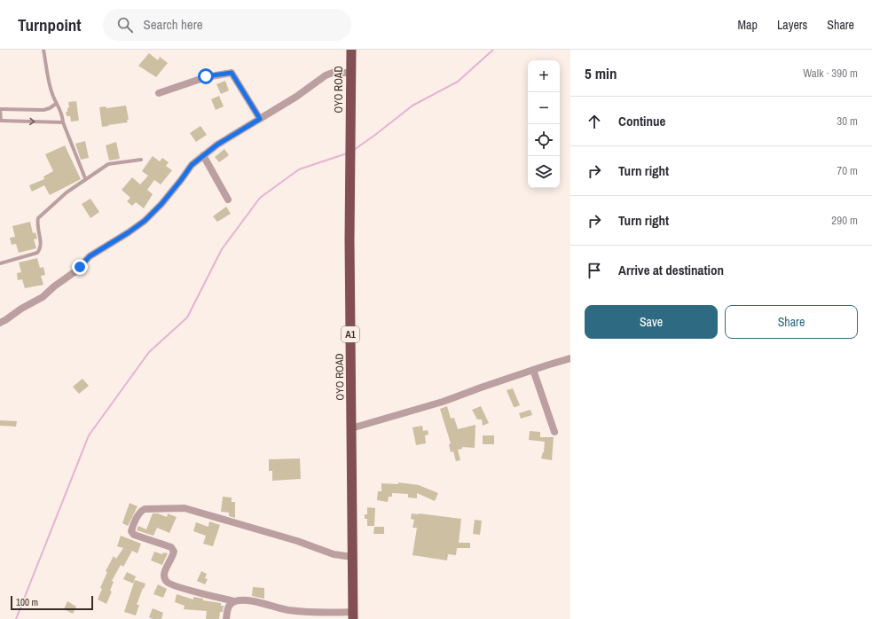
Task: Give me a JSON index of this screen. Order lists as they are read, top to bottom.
{
  "streets": {
    "highway": ["OYO ROAD", "A1"]
  },
  "scale_bar": "100 m",
  "page": {
    "header": "Turnpoint",
    "search": "Search here",
    "nav": ["Map", "Layers", "Share"],
    "heading": ["5 min", "Walk · 390 m"],
    "map_buttons": ["+", "−"],
    "list": [
      ["Continue", "30 m"],
      ["Turn right", "70 m"],
      ["Turn right", "290 m"],
      "Arrive at destination"
    ],
    "buttons": ["Save", "Share"],
    "scale": "100 m"
  }
}
